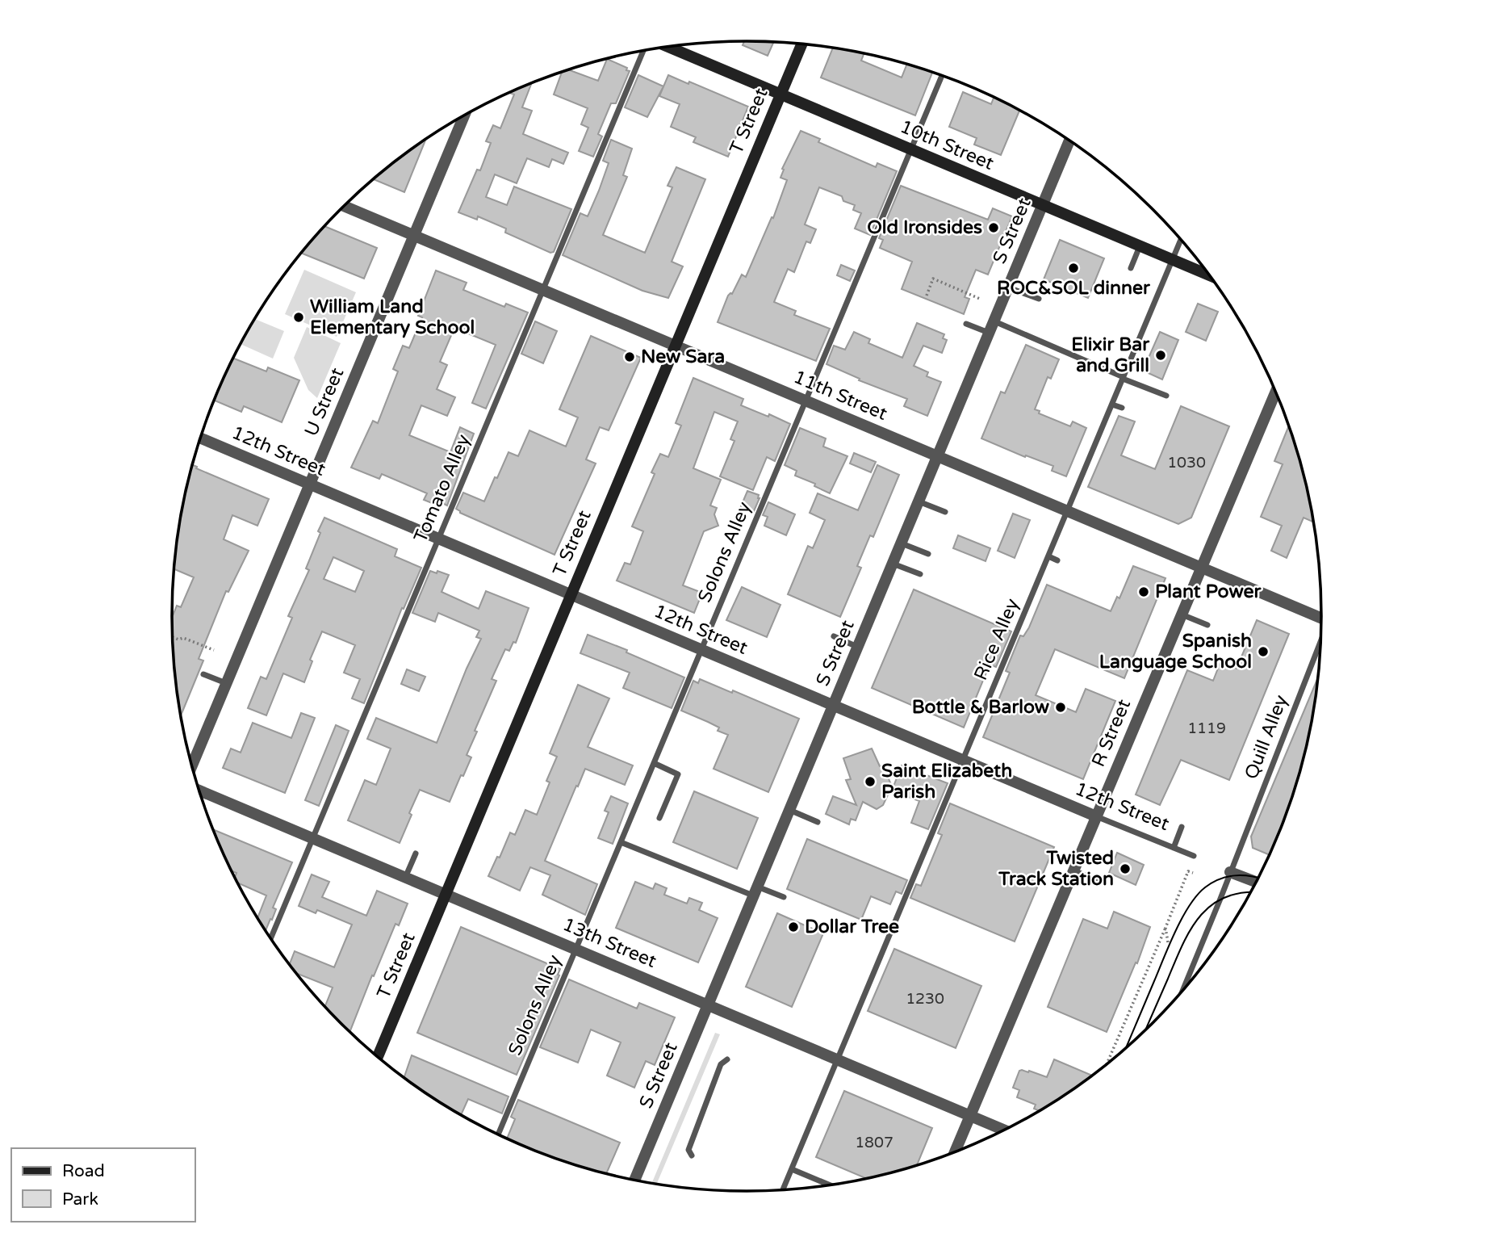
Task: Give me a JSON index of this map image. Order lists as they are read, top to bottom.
{
  "streets": {
    "street": [
      "T Street",
      "10th Street",
      "S Street",
      "11th Street",
      "U Street",
      "12th Street",
      "R Street",
      "13th Street"
    ],
    "lane": [
      "Tomato Alley",
      "Solons Alley",
      "Rice Alley",
      "Quill Alley"
    ]
  },
  "crossings": [
    ["T Street", "10th Street"],
    ["T Street", "11th Street"],
    ["T Street", "12th Street"],
    ["T Street", "13th Street"],
    ["10th Street", "S Street"],
    ["10th Street", "Solons Alley"],
    ["10th Street", "Rice Alley"],
    ["S Street", "11th Street"],
    ["S Street", "12th Street"],
    ["S Street", "13th Street"],
    ["11th Street", "U Street"],
    ["11th Street", "Tomato Alley"],
    ["11th Street", "Solons Alley"],
    ["11th Street", "Rice Alley"],
    ["11th Street", "R Street"],
    ["U Street", "12th Street"],
    ["12th Street", "Tomato Alley"],
    ["12th Street", "Solons Alley"],
    ["12th Street", "Rice Alley"],
    ["12th Street", "R Street"],
    ["Tomato Alley", "13th Street"],
    ["Solons Alley", "13th Street"],
    ["Rice Alley", "13th Street"],
    ["R Street", "13th Street"]
  ],
  "places": [
    "Old Ironsides",
    "ROC&SOL dinner",
    "William Land Elementary School",
    "Elixir Bar and Grill",
    "New Sara",
    "Plant Power",
    "Spanish Language School",
    "Bottle & Barlow",
    "Saint Elizabeth Parish",
    "Twisted Track Station",
    "Dollar Tree"
  ],
  "house_numbers": [
    "1030",
    "1119",
    "1230",
    "1807"
  ],
  "legend": ["Road", "Park"]
}
